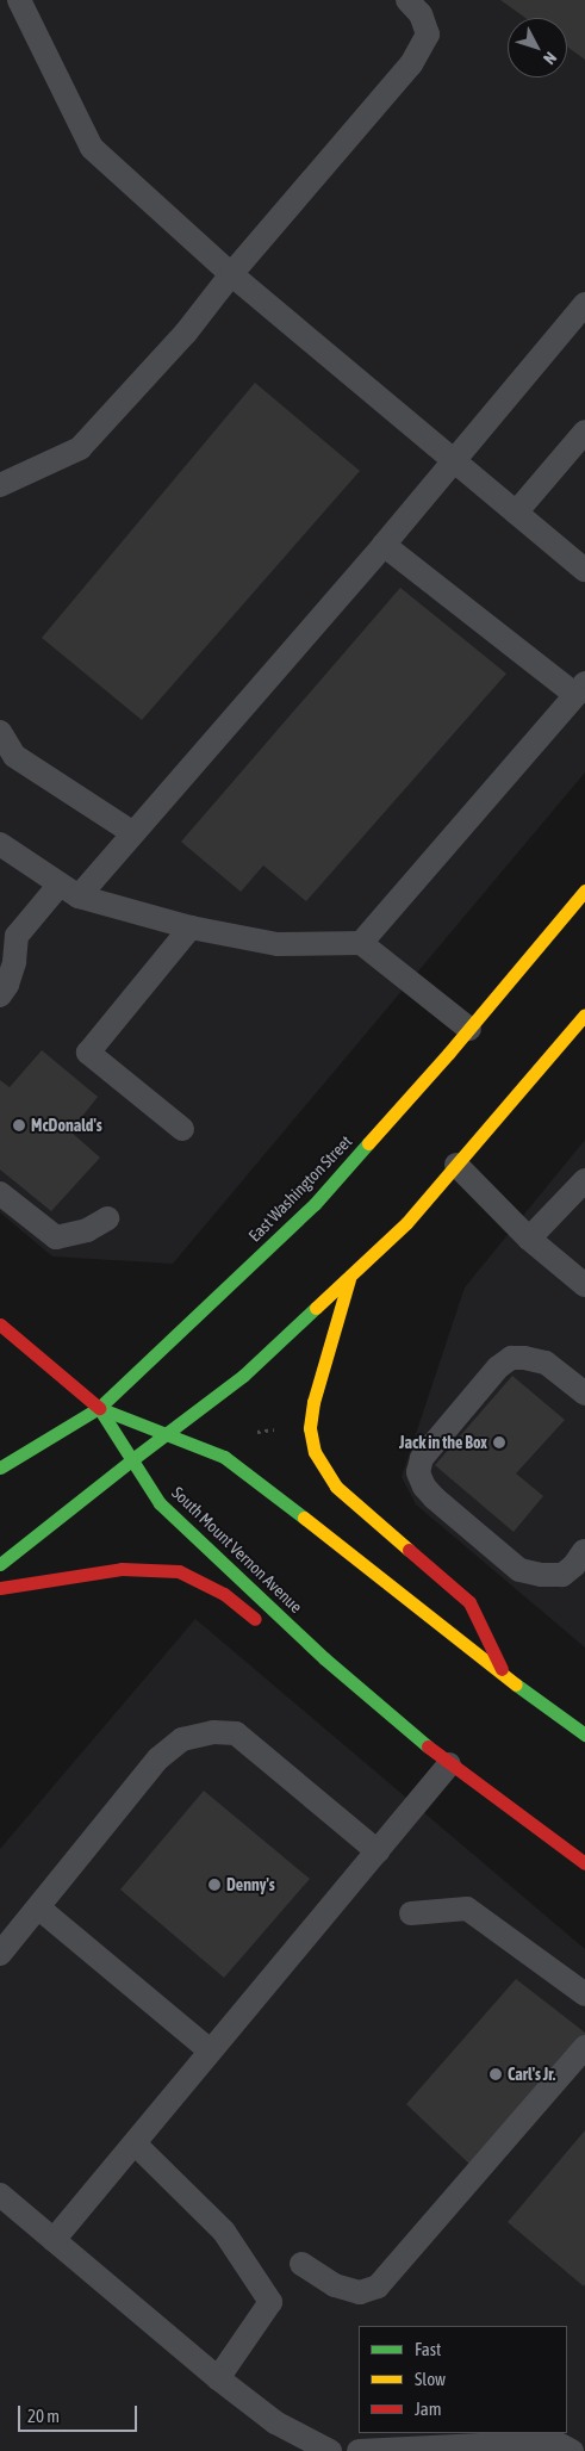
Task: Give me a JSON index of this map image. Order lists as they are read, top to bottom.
{
  "streets": {
    "main road": ["East Washington Street", "South Mount Vernon Avenue"]
  },
  "crossings": [
    ["East Washington Street", "South Mount Vernon Avenue"]
  ],
  "places": [
    "McDonald's",
    "Jack in the Box",
    "Denny's",
    "Carl's Jr."
  ],
  "legend": ["Fast", "Slow", "Jam"],
  "scale_bar": "20 m",
  "north": "bottom right"
}
